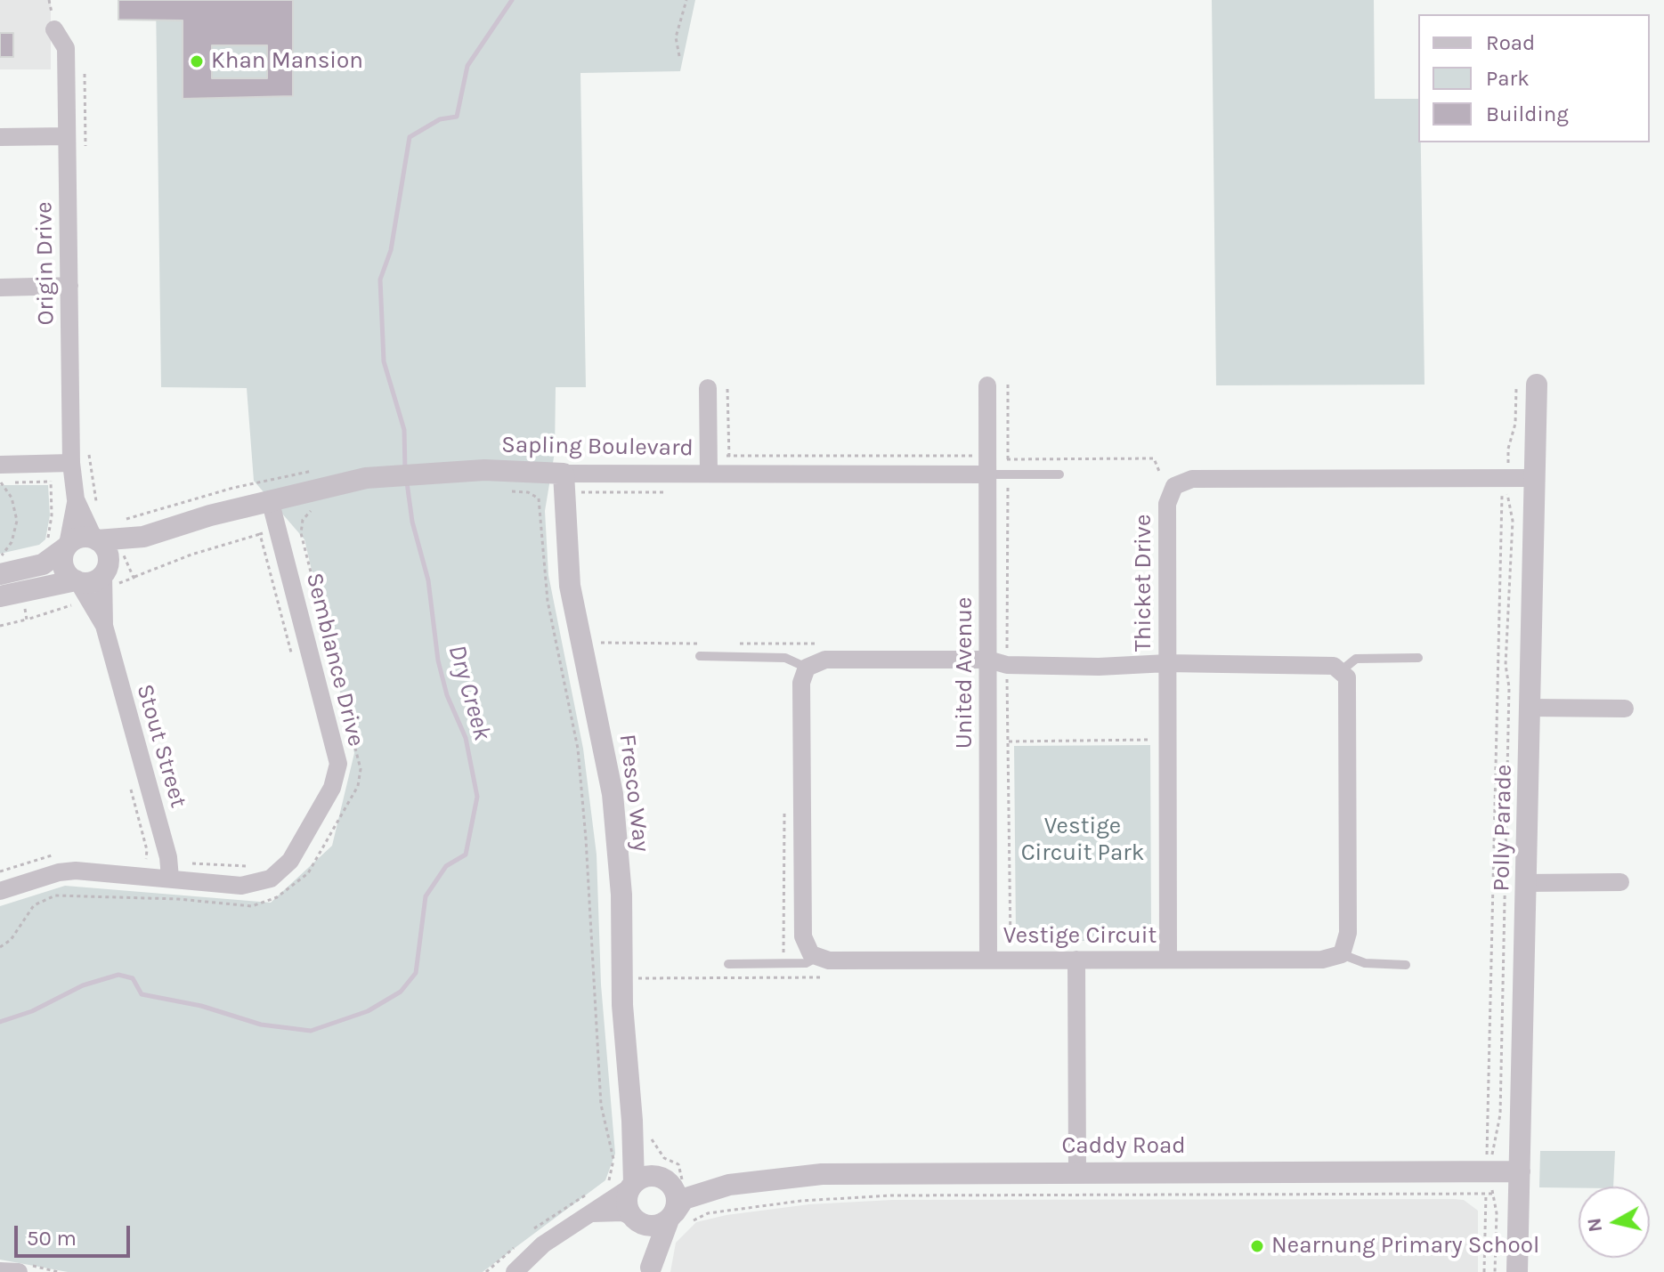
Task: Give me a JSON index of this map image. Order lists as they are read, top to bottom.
{
  "streets": {
    "street": [
      "Origin Drive",
      "Sapling Boulevard",
      "Thicket Drive",
      "Semblance Drive",
      "United Avenue",
      "Stout Street",
      "Fresco Way",
      "Polly Parade",
      "Vestige Circuit",
      "Caddy Road"
    ]
  },
  "crossings": [
    ["Origin Drive", "Sapling Boulevard"],
    ["Origin Drive", "Stout Street"],
    ["Sapling Boulevard", "Semblance Drive"],
    ["Sapling Boulevard", "United Avenue"],
    ["Sapling Boulevard", "Stout Street"],
    ["Sapling Boulevard", "Fresco Way"],
    ["Thicket Drive", "Polly Parade"],
    ["Thicket Drive", "Vestige Circuit"],
    ["Semblance Drive", "Stout Street"],
    ["United Avenue", "Vestige Circuit"],
    ["Fresco Way", "Caddy Road"],
    ["Polly Parade", "Caddy Road"]
  ],
  "water": ["Dry Creek"],
  "parks": ["Vestige Circuit Park"],
  "places": ["Khan Mansion", "Nearnung Primary School"],
  "legend": ["Road", "Park", "Building"],
  "scale_bar": "50 m",
  "north": "left"
}
